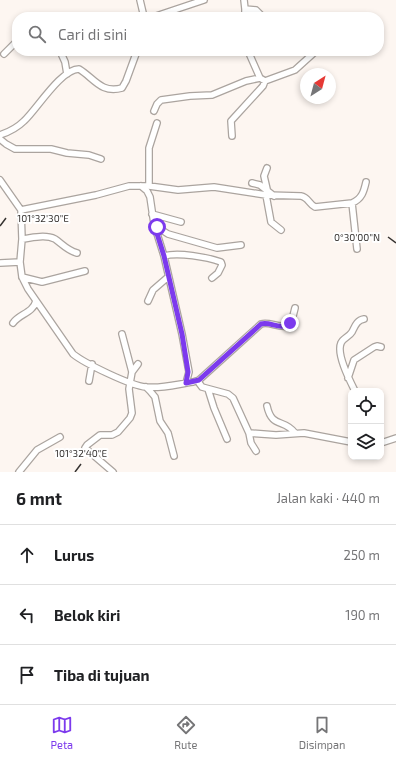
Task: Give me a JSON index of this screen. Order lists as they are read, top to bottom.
{
  "north": "top right",
  "page": {
    "search": "Cari di sini",
    "heading": ["6 mnt", "Jalan kaki · 440 m"],
    "list": [
      ["Lurus", "250 m"],
      ["Belok kiri", "190 m"],
      "Tiba di tujuan"
    ],
    "nav": ["Peta", "Rute", "Disimpan"]
  },
  "coordinates": ["101°32'30\"E", "0°30'00\"N", "101°32'40\"E"]
}
